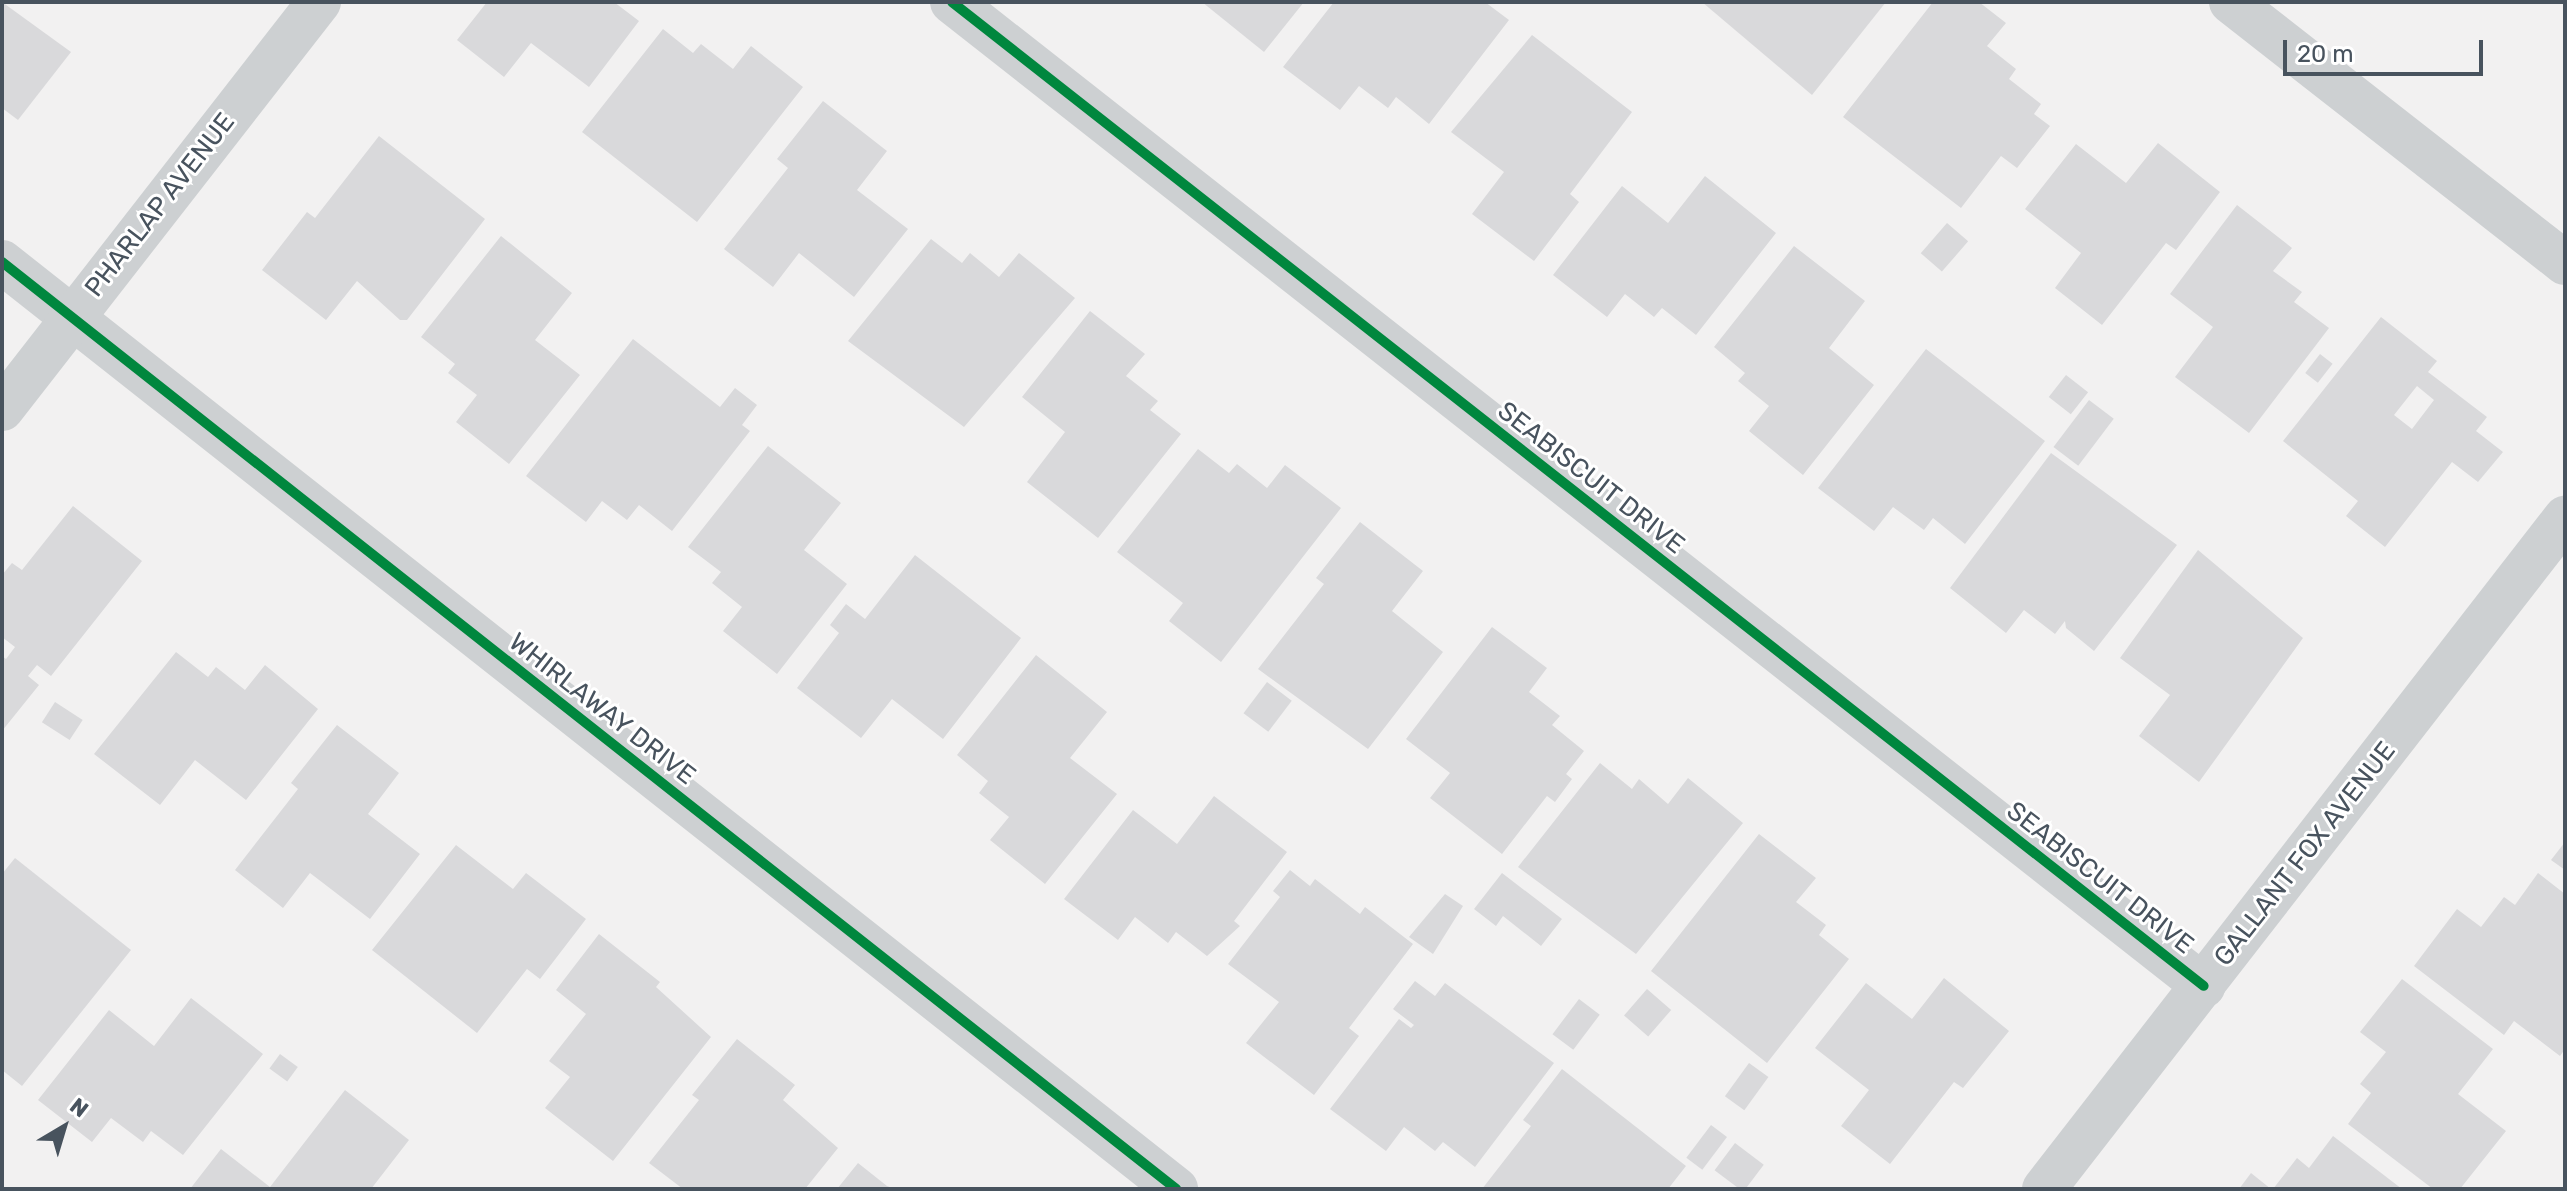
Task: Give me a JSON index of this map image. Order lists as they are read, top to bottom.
{
  "streets": {
    "street": [
      "PHARLAP AVENUE",
      "SEABISCUIT DRIVE",
      "WHIRLAWAY DRIVE",
      "GALLANT FOX AVENUE"
    ]
  },
  "crossings": [
    ["PHARLAP AVENUE", "WHIRLAWAY DRIVE"],
    ["SEABISCUIT DRIVE", "GALLANT FOX AVENUE"]
  ],
  "scale_bar": "20 m",
  "north": "top right"
}
